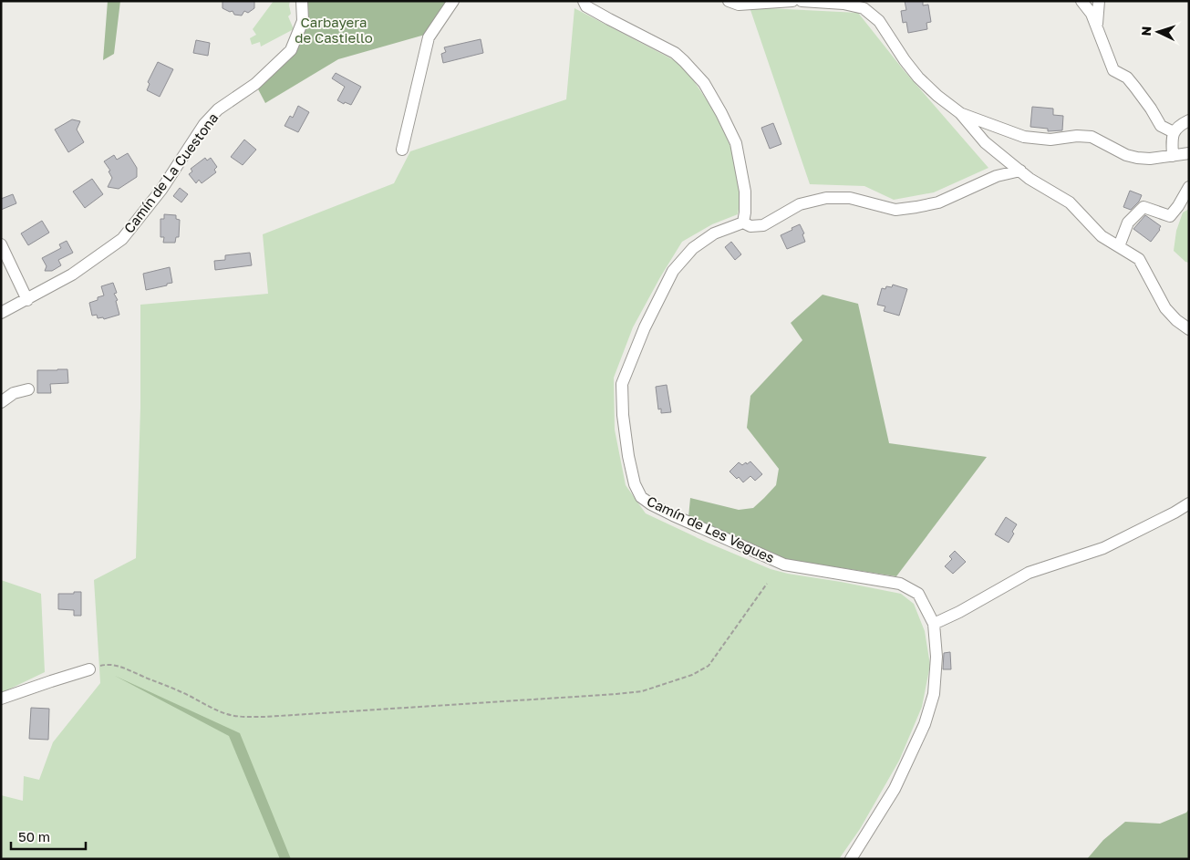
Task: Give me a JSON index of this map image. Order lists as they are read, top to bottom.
{
  "streets": {
    "street": ["Camín de La Cuestona", "Camín de Les Vegues"]
  },
  "parks": ["Carbayera de Castiello"],
  "scale_bar": "50 m",
  "north": "left"
}
